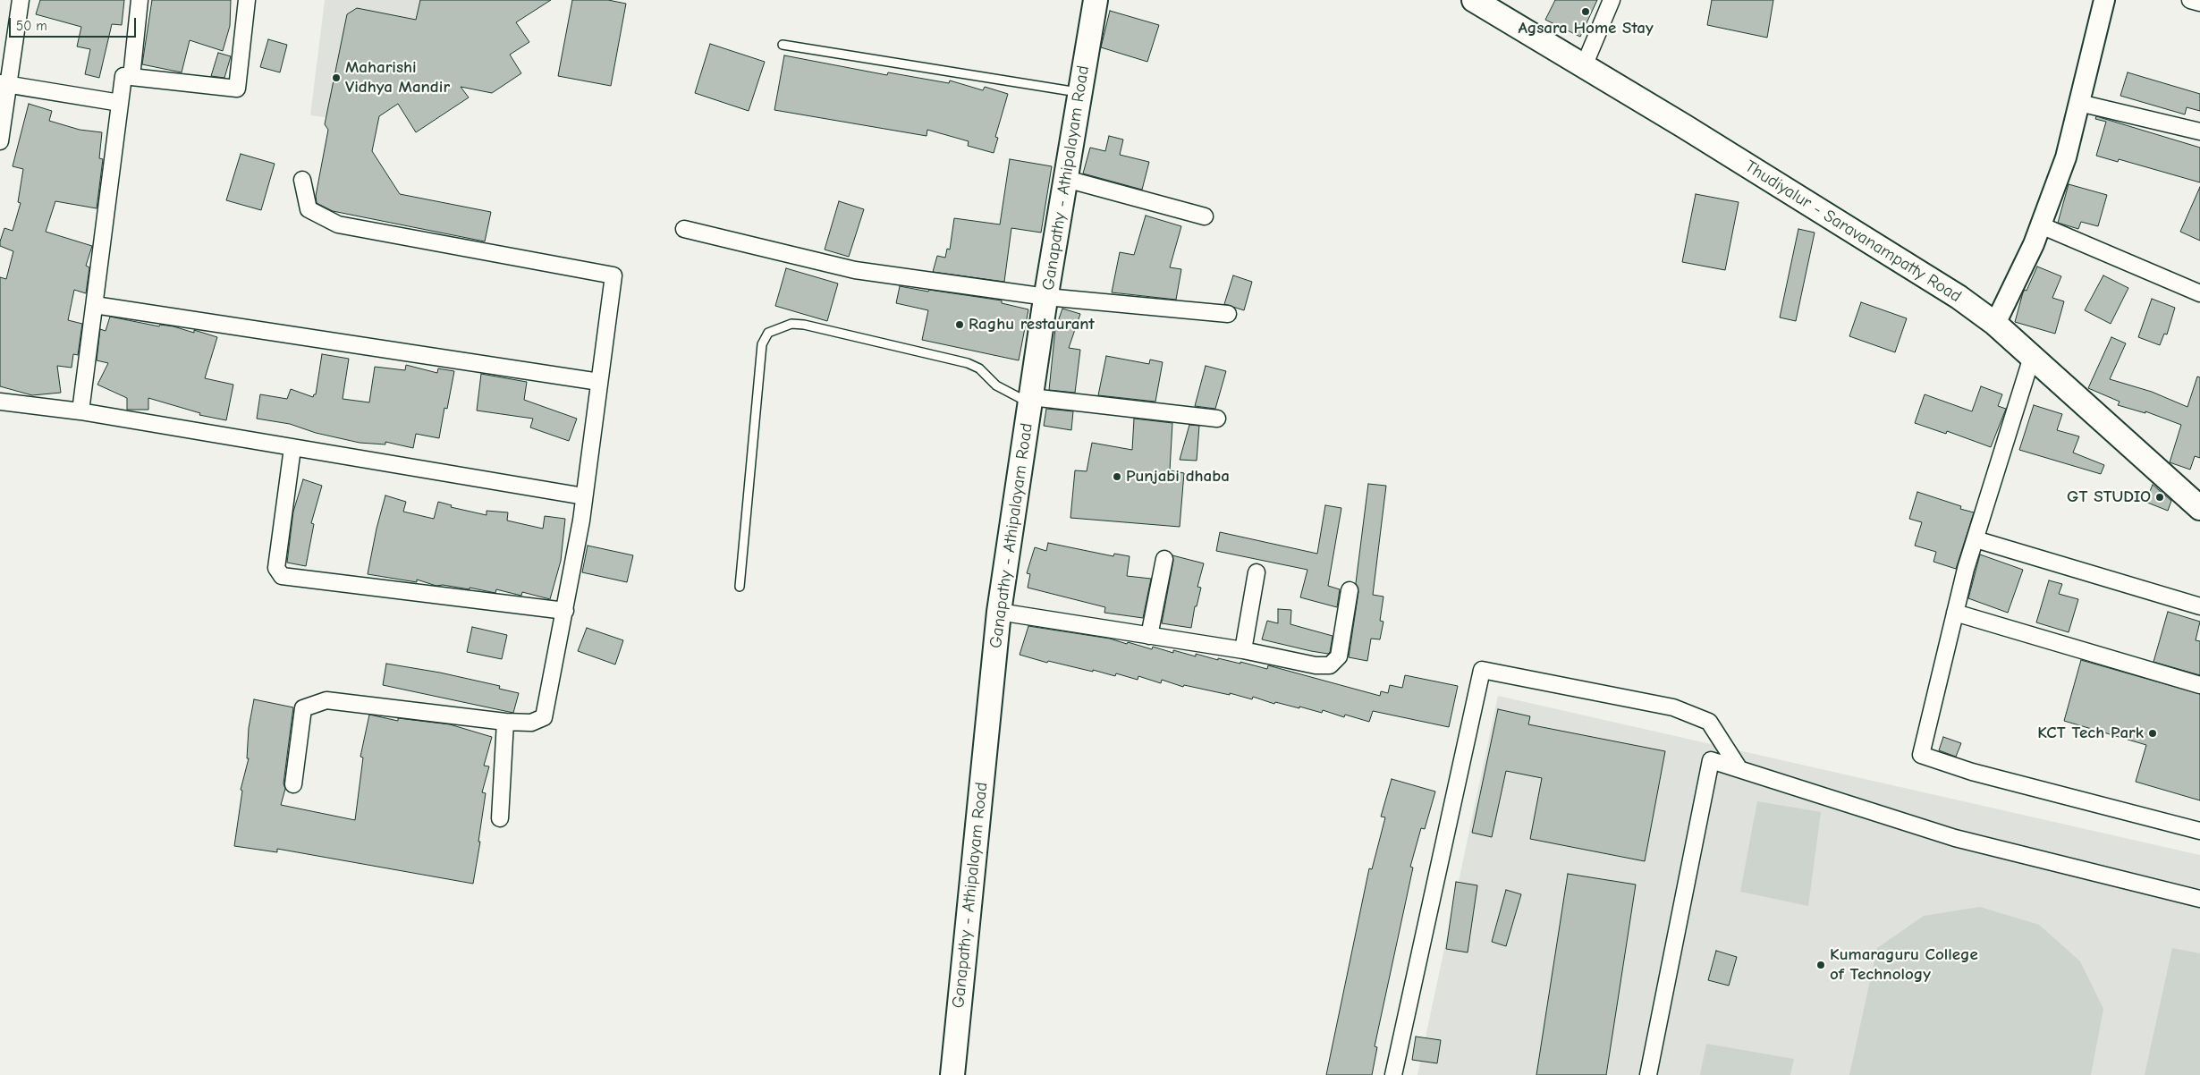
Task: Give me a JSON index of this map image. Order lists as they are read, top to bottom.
{
  "streets": {
    "main road": ["Ganapathy - Athipalayam Road", "Thudiyalur - Saravanampatty Road"]
  },
  "places": [
    "Agsara Home Stay",
    "Maharishi Vidhya Mandir",
    "Raghu restaurant",
    "Punjabi dhaba",
    "GT STUDIO",
    "KCT Tech Park",
    "Kumaraguru College of Technology"
  ],
  "scale_bar": "50 m"
}
